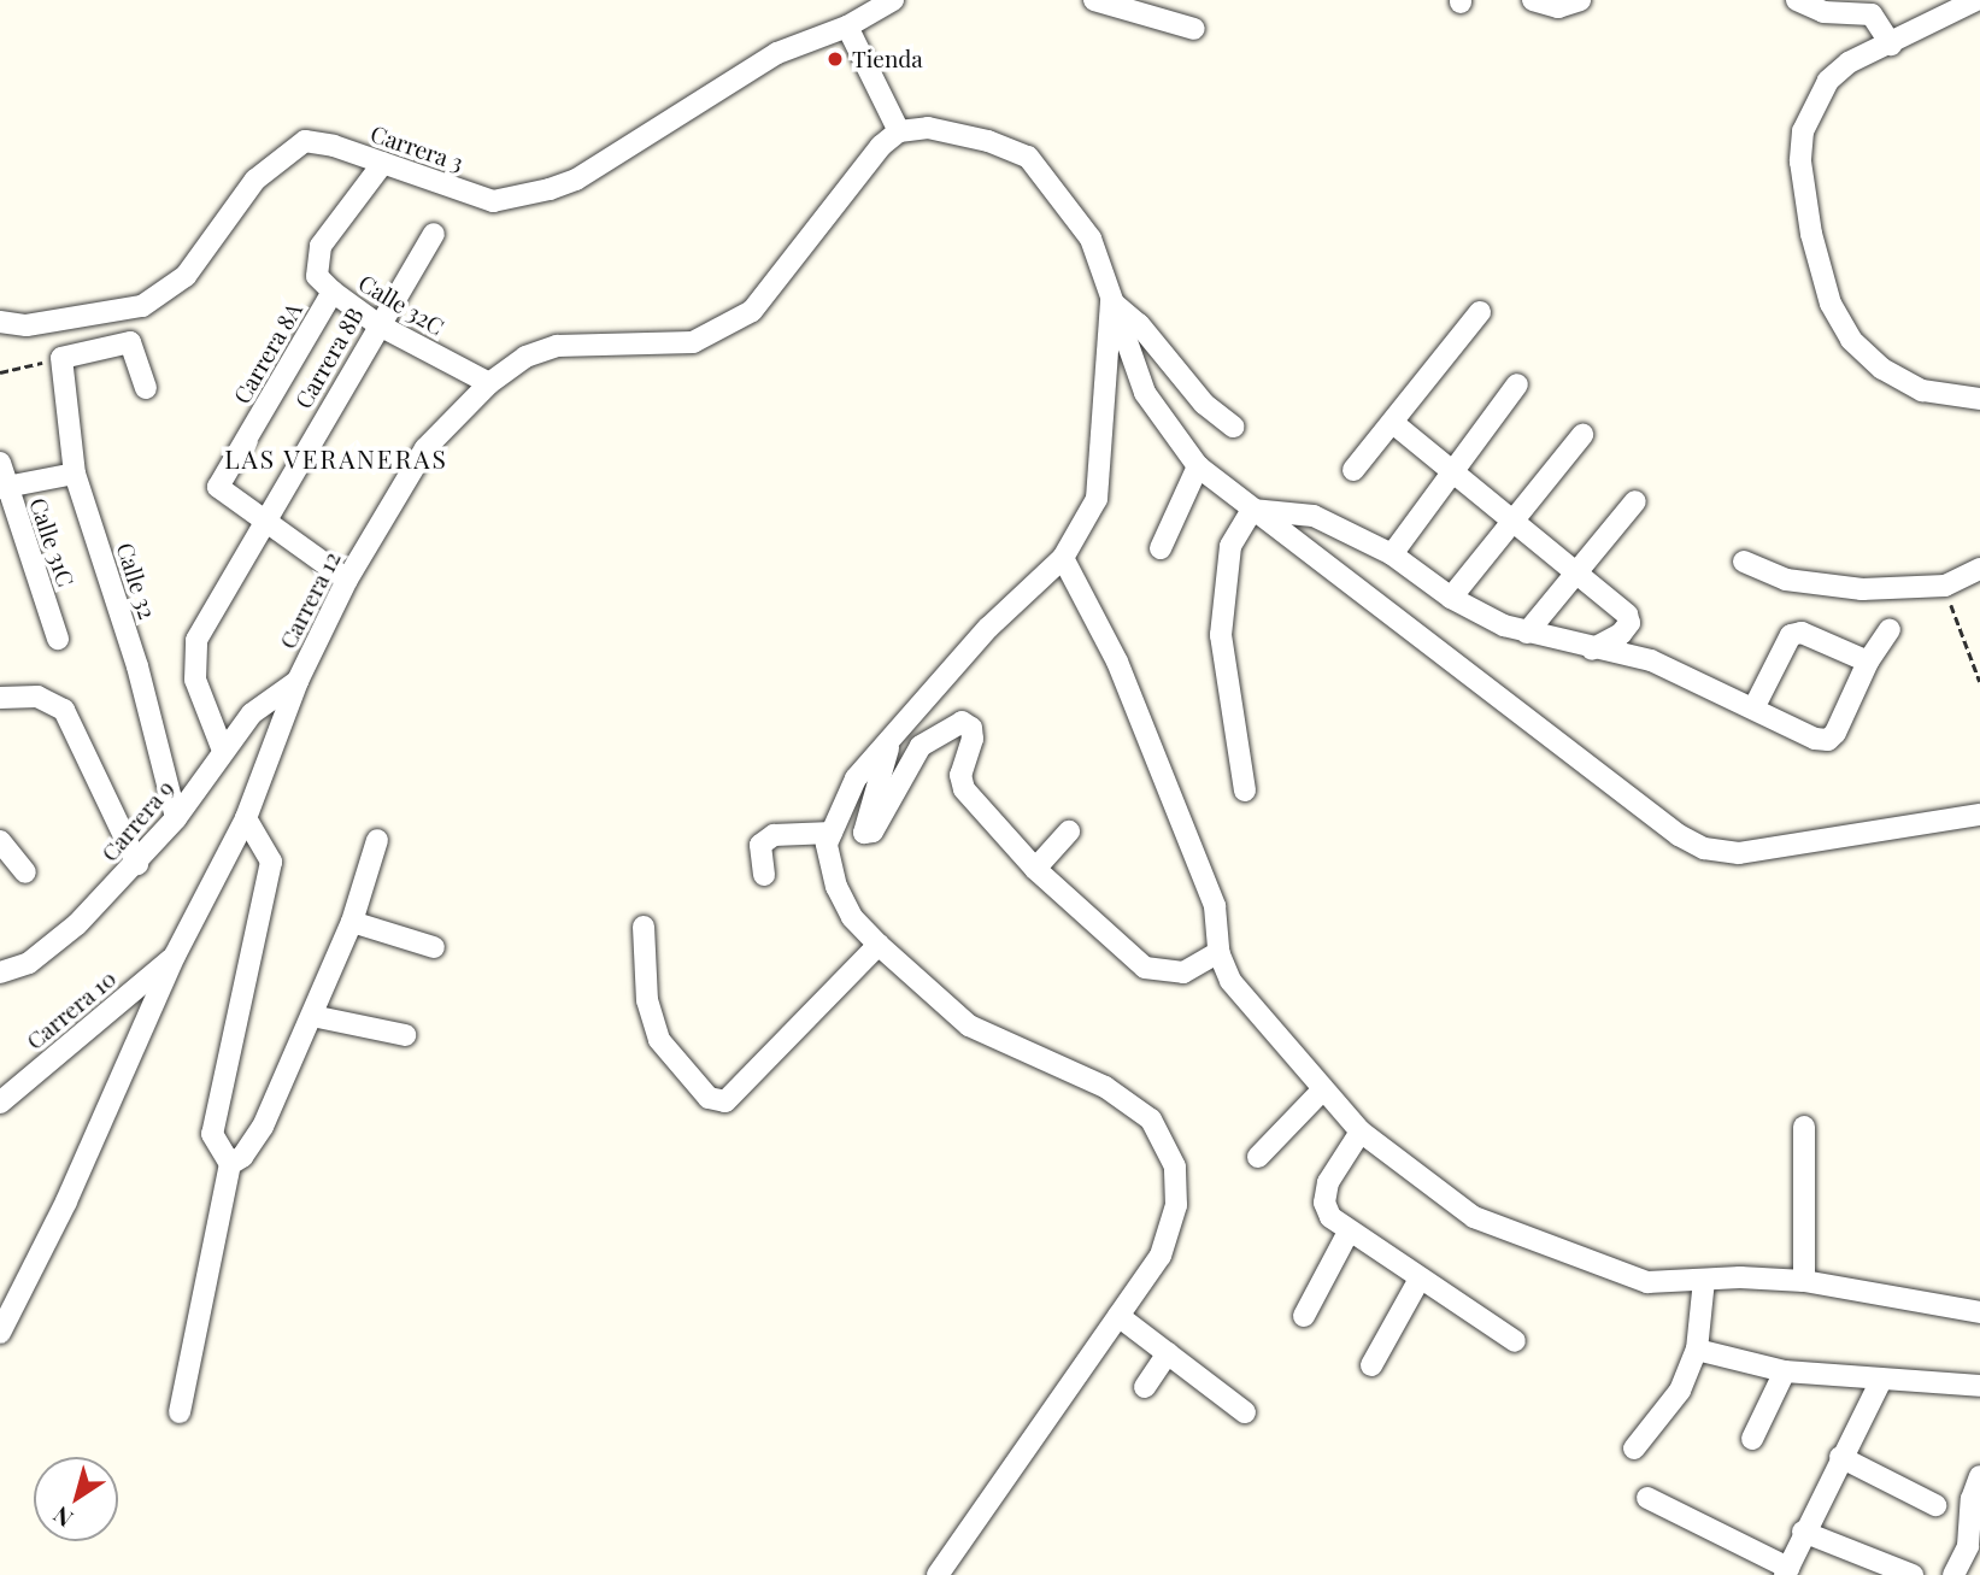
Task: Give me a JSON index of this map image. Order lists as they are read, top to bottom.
{
  "streets": {
    "street": [
      "Carrera 3",
      "Calle 32C",
      "Carrera 8A",
      "Carrera 8B",
      "Calle 31C",
      "Calle 32",
      "Carrera 12",
      "Carrera 9",
      "Carrera 10"
    ]
  },
  "crossings": [
    ["Carrera 3", "Carrera 8A"],
    ["Calle 32C", "Carrera 8A"],
    ["Calle 32C", "Carrera 8B"],
    ["Calle 32C", "Carrera 12"],
    ["Carrera 8A", "Carrera 8B"],
    ["Carrera 8B", "Carrera 9"],
    ["Calle 32", "Carrera 9"],
    ["Carrera 12", "Carrera 9"],
    ["Carrera 12", "Carrera 10"]
  ],
  "districts": ["LAS VERANERAS"],
  "places": ["Tienda"],
  "north": "bottom left"
}
